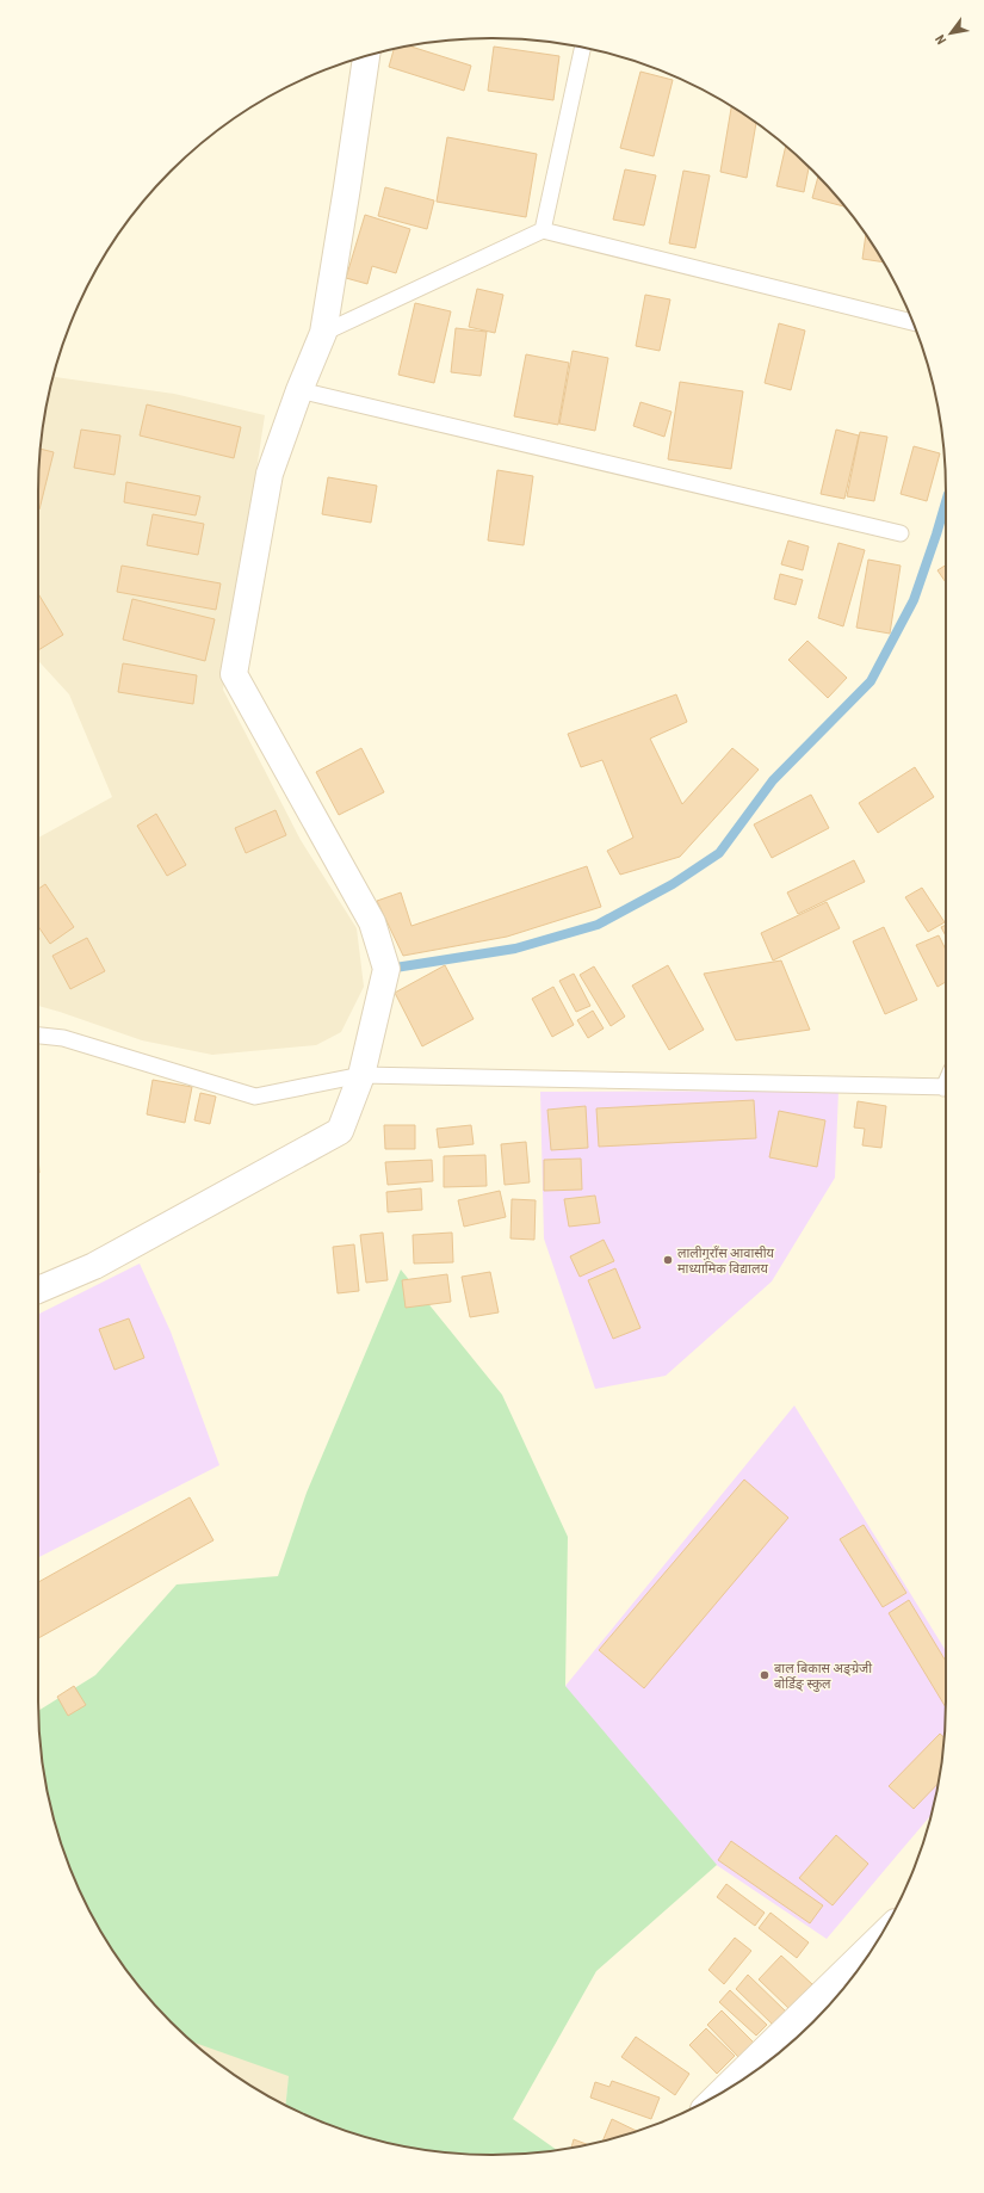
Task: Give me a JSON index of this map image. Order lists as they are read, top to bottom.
{
  "places": ["लालीगुराँस आवासीय माध्यामिक विद्यालय", "बाल बिकास अङ्ग्रेजी बोर्डिङ् स्कुल"],
  "north": "bottom left"
}
